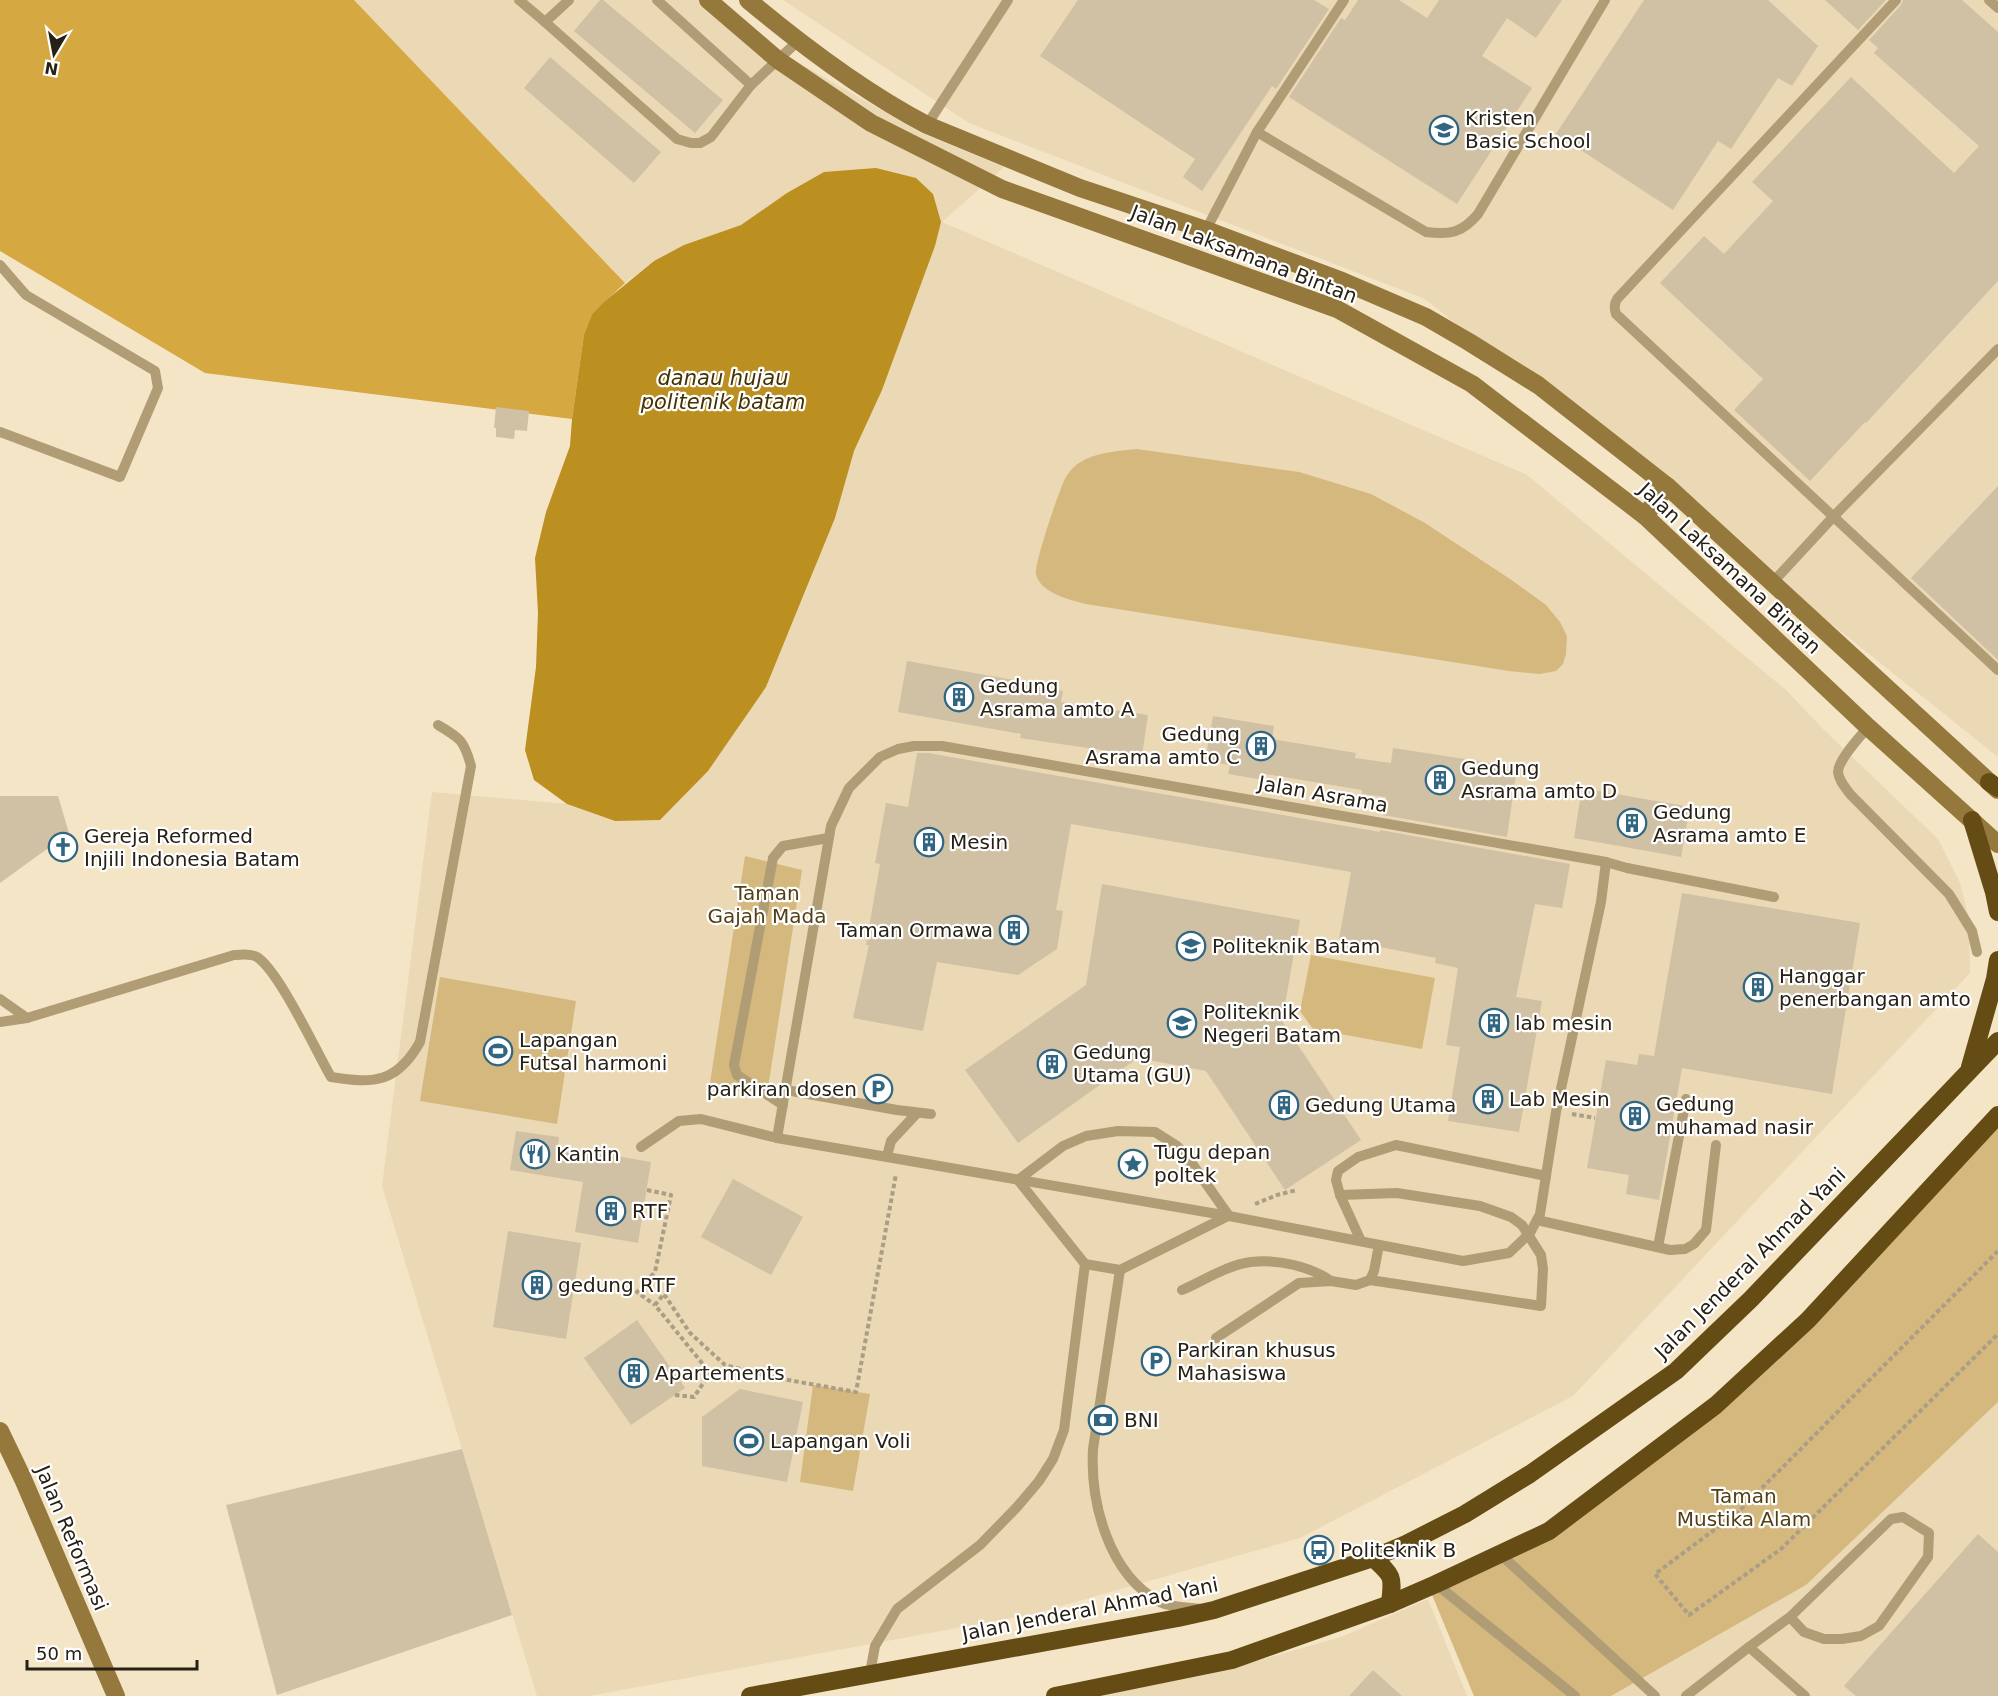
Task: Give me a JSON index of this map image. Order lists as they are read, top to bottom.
{
  "streets": {
    "highway": ["Jalan Jenderal Ahmad Yani"],
    "main road": ["Jalan Laksamana Bintan", "Jalan Reformasi"],
    "lane": ["Jalan Asrama"]
  },
  "water": ["danau hujau politenik batam"],
  "parks": ["Taman Gajah Mada", "Taman Mustika Alam"],
  "places": {
    "school or university": ["Kristen Basic School", "Politeknik Batam", "Politeknik Negeri Batam"],
    "building": [
      "Gedung Asrama amto A",
      "Gedung Asrama amto C",
      "Gedung Asrama amto D",
      "Gedung Asrama amto E",
      "Mesin",
      "Taman Ormawa",
      "Hanggar penerbangan amto",
      "lab mesin",
      "Gedung Utama (GU)",
      "Lab Mesin",
      "Gedung Utama",
      "Gedung muhamad nasir",
      "RTF",
      "gedung RTF",
      "Apartements"
    ],
    "church": ["Gereja Reformed Injili Indonesia Batam"],
    "sports": ["Lapangan Futsal harmoni", "Lapangan Voli"],
    "parking": ["parkiran dosen", "Parkiran khusus Mahasiswa"],
    "restaurant": ["Kantin"],
    "place": ["Tugu depan poltek"],
    "bank": ["BNI"],
    "bus stop": ["Politeknik B"]
  },
  "scale_bar": "50 m",
  "north": "bottom"
}
